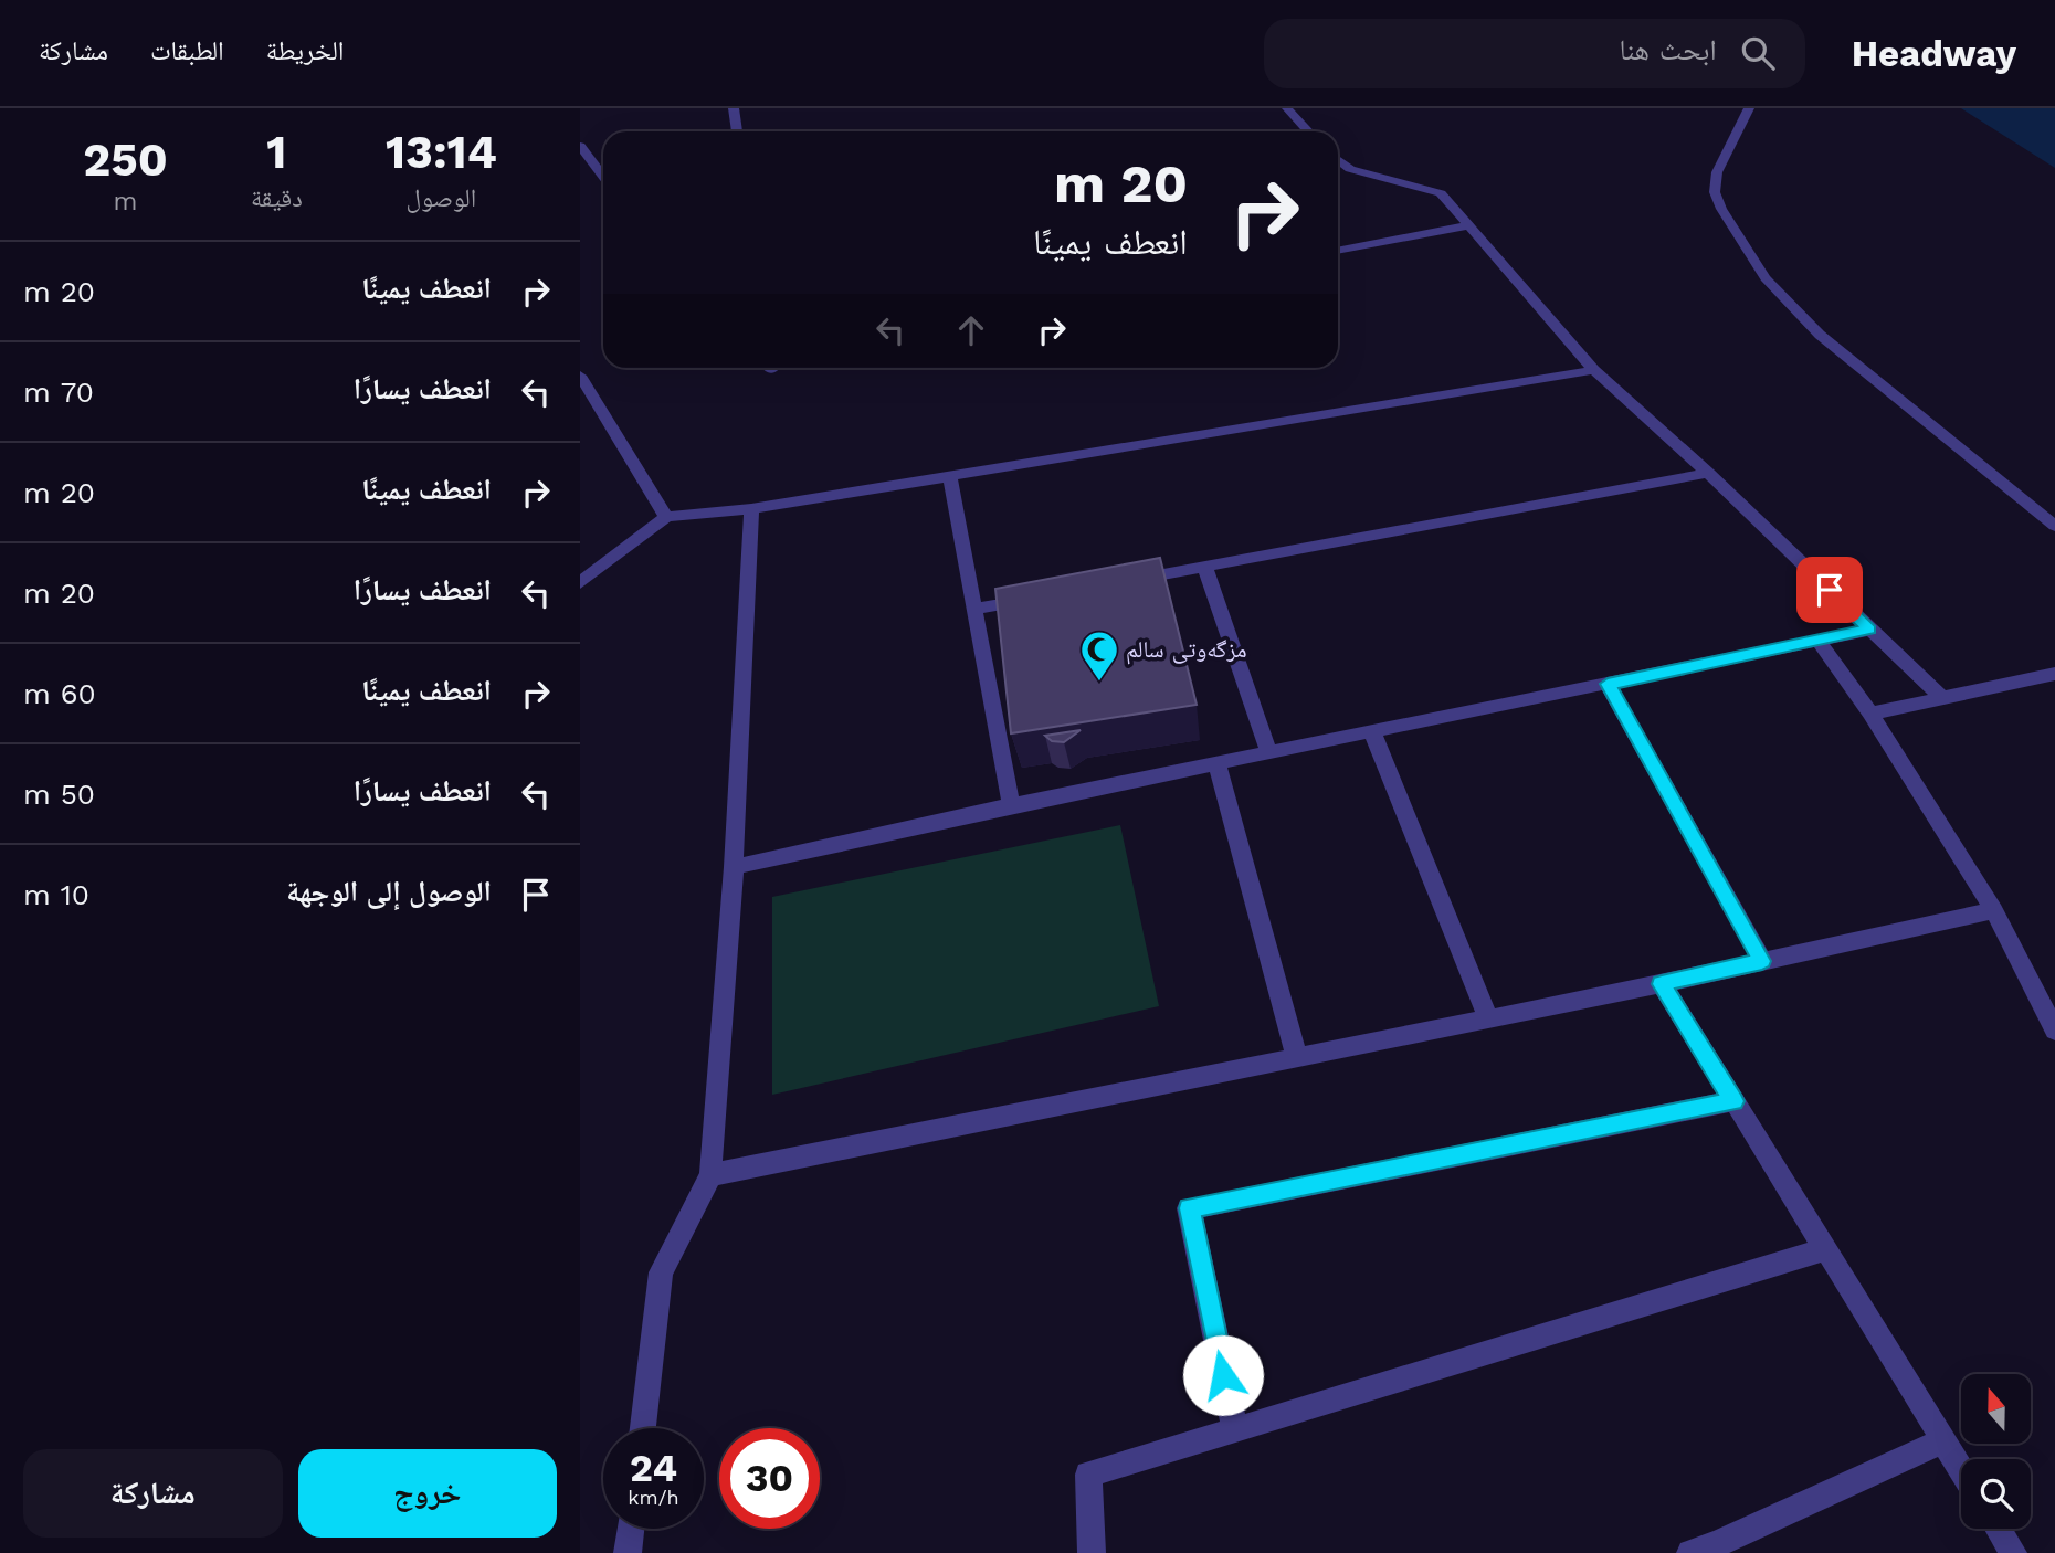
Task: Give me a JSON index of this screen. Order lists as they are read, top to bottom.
{
  "places": {
    "mosque": ["مزگەوتی سالم"]
  },
  "north": "top",
  "page": {
    "header": "Headway",
    "search": "ابحث هنا",
    "nav": ["الخريطة", "الطبقات", "مشاركة"],
    "eta": [
      "13:14",
      "الوصول",
      "1",
      "دقيقة",
      "250",
      "m"
    ],
    "turn": ["20 m", "انعطف يمينًا"],
    "list": [
      {
        "name": "انعطف يمينًا",
        "value": "20 m"
      },
      {
        "name": "انعطف يسارًا",
        "value": "70 m"
      },
      {
        "name": "انعطف يمينًا",
        "value": "20 m"
      },
      {
        "name": "انعطف يسارًا",
        "value": "20 m"
      },
      {
        "name": "انعطف يمينًا",
        "value": "60 m"
      },
      {
        "name": "انعطف يسارًا",
        "value": "50 m"
      },
      {
        "name": "الوصول إلى الوجهة",
        "value": "10 m"
      }
    ],
    "speed": "24 km/h",
    "limit": "30",
    "buttons": ["خروج", "مشاركة"]
  }
}
